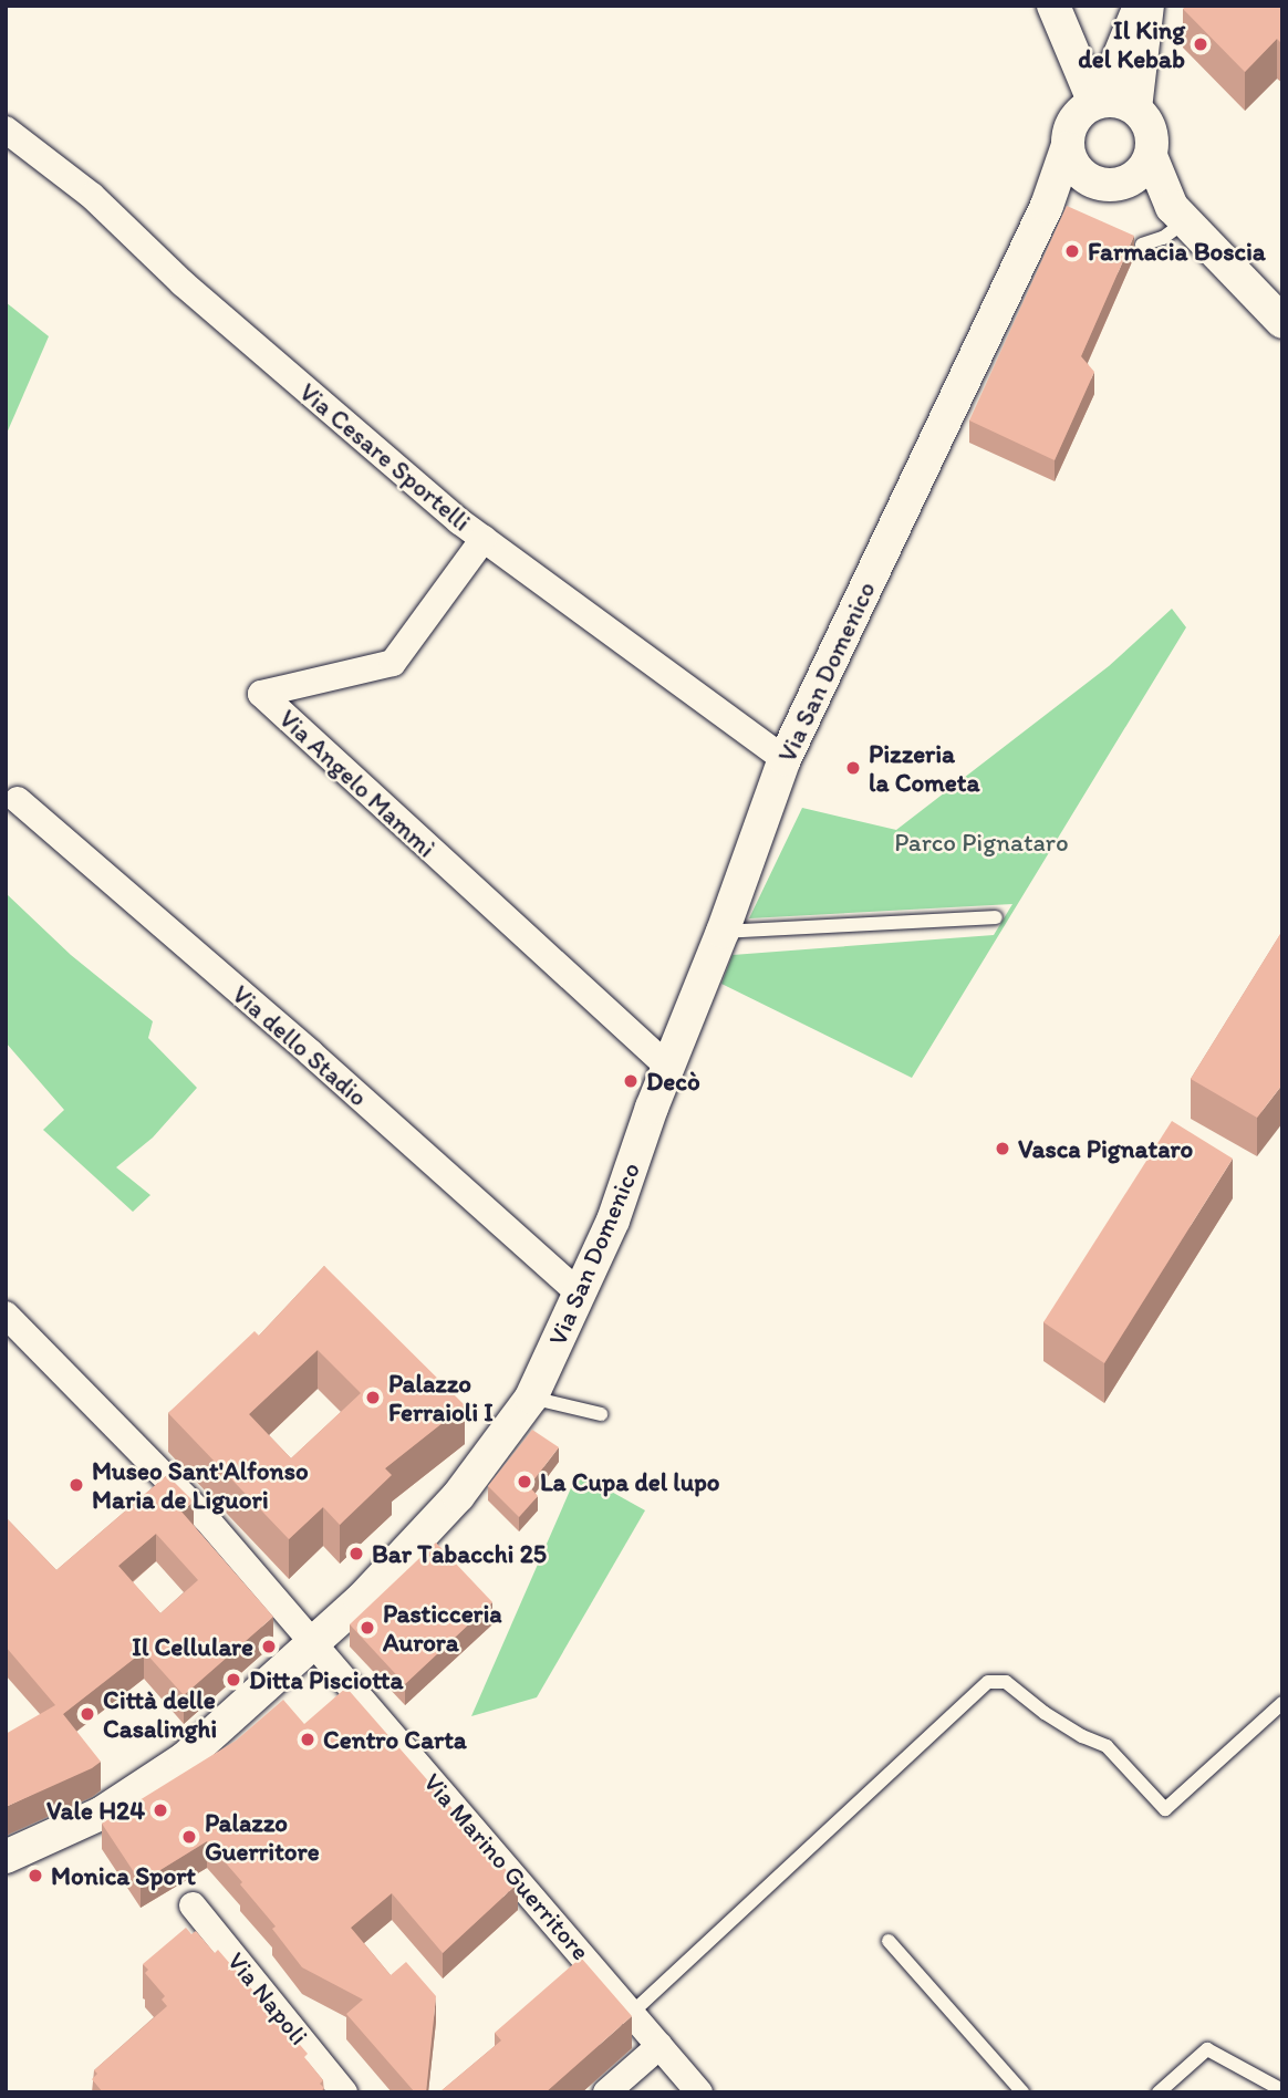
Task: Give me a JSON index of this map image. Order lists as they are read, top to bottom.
{
  "streets": {
    "street": [
      "Via Cesare Sportelli",
      "Via San Domenico",
      "Via Angelo Mammì",
      "Via dello Stadio",
      "Via Marino Guerritore",
      "Via Napoli"
    ]
  },
  "crossings": [
    ["Via Cesare Sportelli", "Via San Domenico"],
    ["Via Cesare Sportelli", "Via Angelo Mammì"],
    ["Via San Domenico", "Via Angelo Mammì"],
    ["Via San Domenico", "Via dello Stadio"],
    ["Via San Domenico", "Via Marino Guerritore"]
  ],
  "parks": ["Parco Pignataro"],
  "places": [
    "Il King del Kebab",
    "Farmacia Boscia",
    "Pizzeria la Cometa",
    "Decò",
    "Vasca Pignataro",
    "Palazzo Ferraioli I",
    "La Cupa del lupo",
    "Museo Sant'Alfonso Maria de Liguori",
    "Bar Tabacchi 25",
    "Pasticceria Aurora",
    "Il Cellulare",
    "Ditta Pisciotta",
    "Città delle Casalinghi",
    "Centro Carta",
    "Vale H24",
    "Palazzo Guerritore",
    "Monica Sport"
  ]
}
